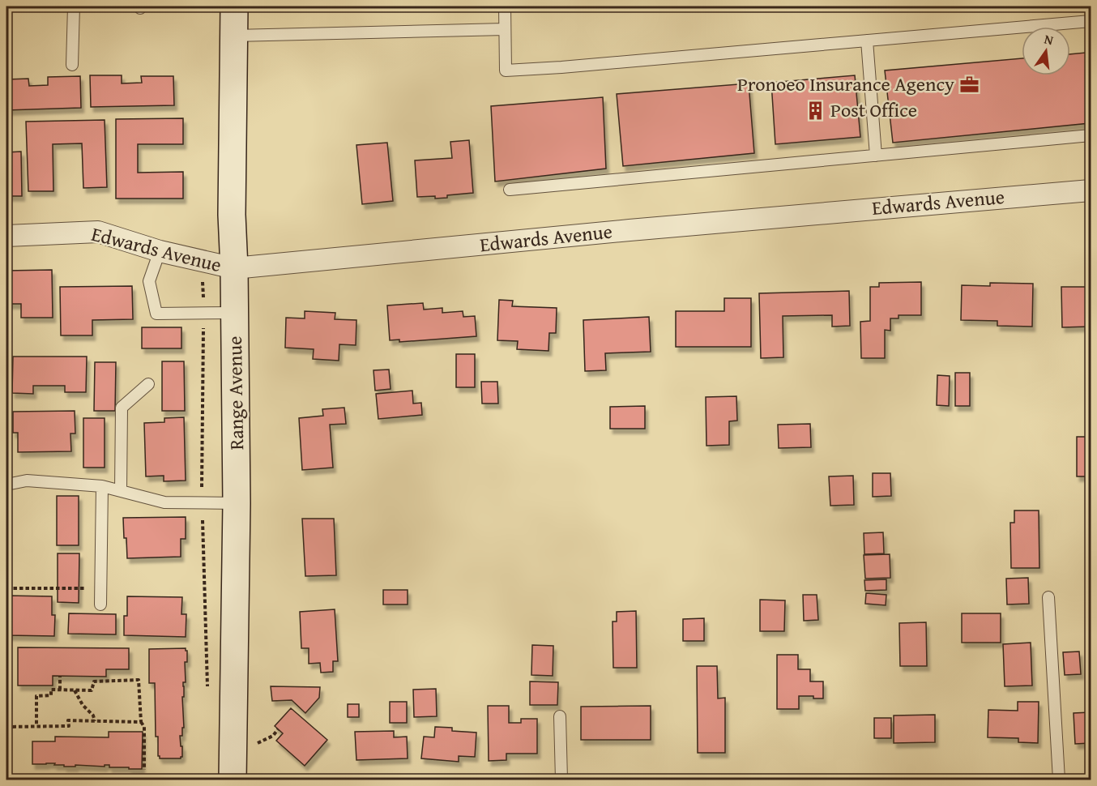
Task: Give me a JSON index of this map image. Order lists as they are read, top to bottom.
{
  "streets": {
    "street": ["Edwards Avenue", "Range Avenue"]
  },
  "crossings": [
    ["Edwards Avenue", "Range Avenue"]
  ],
  "places": {
    "office": ["Pronoeo Insurance Agency"],
    "building": ["Post Office"]
  },
  "north": "top"
}
